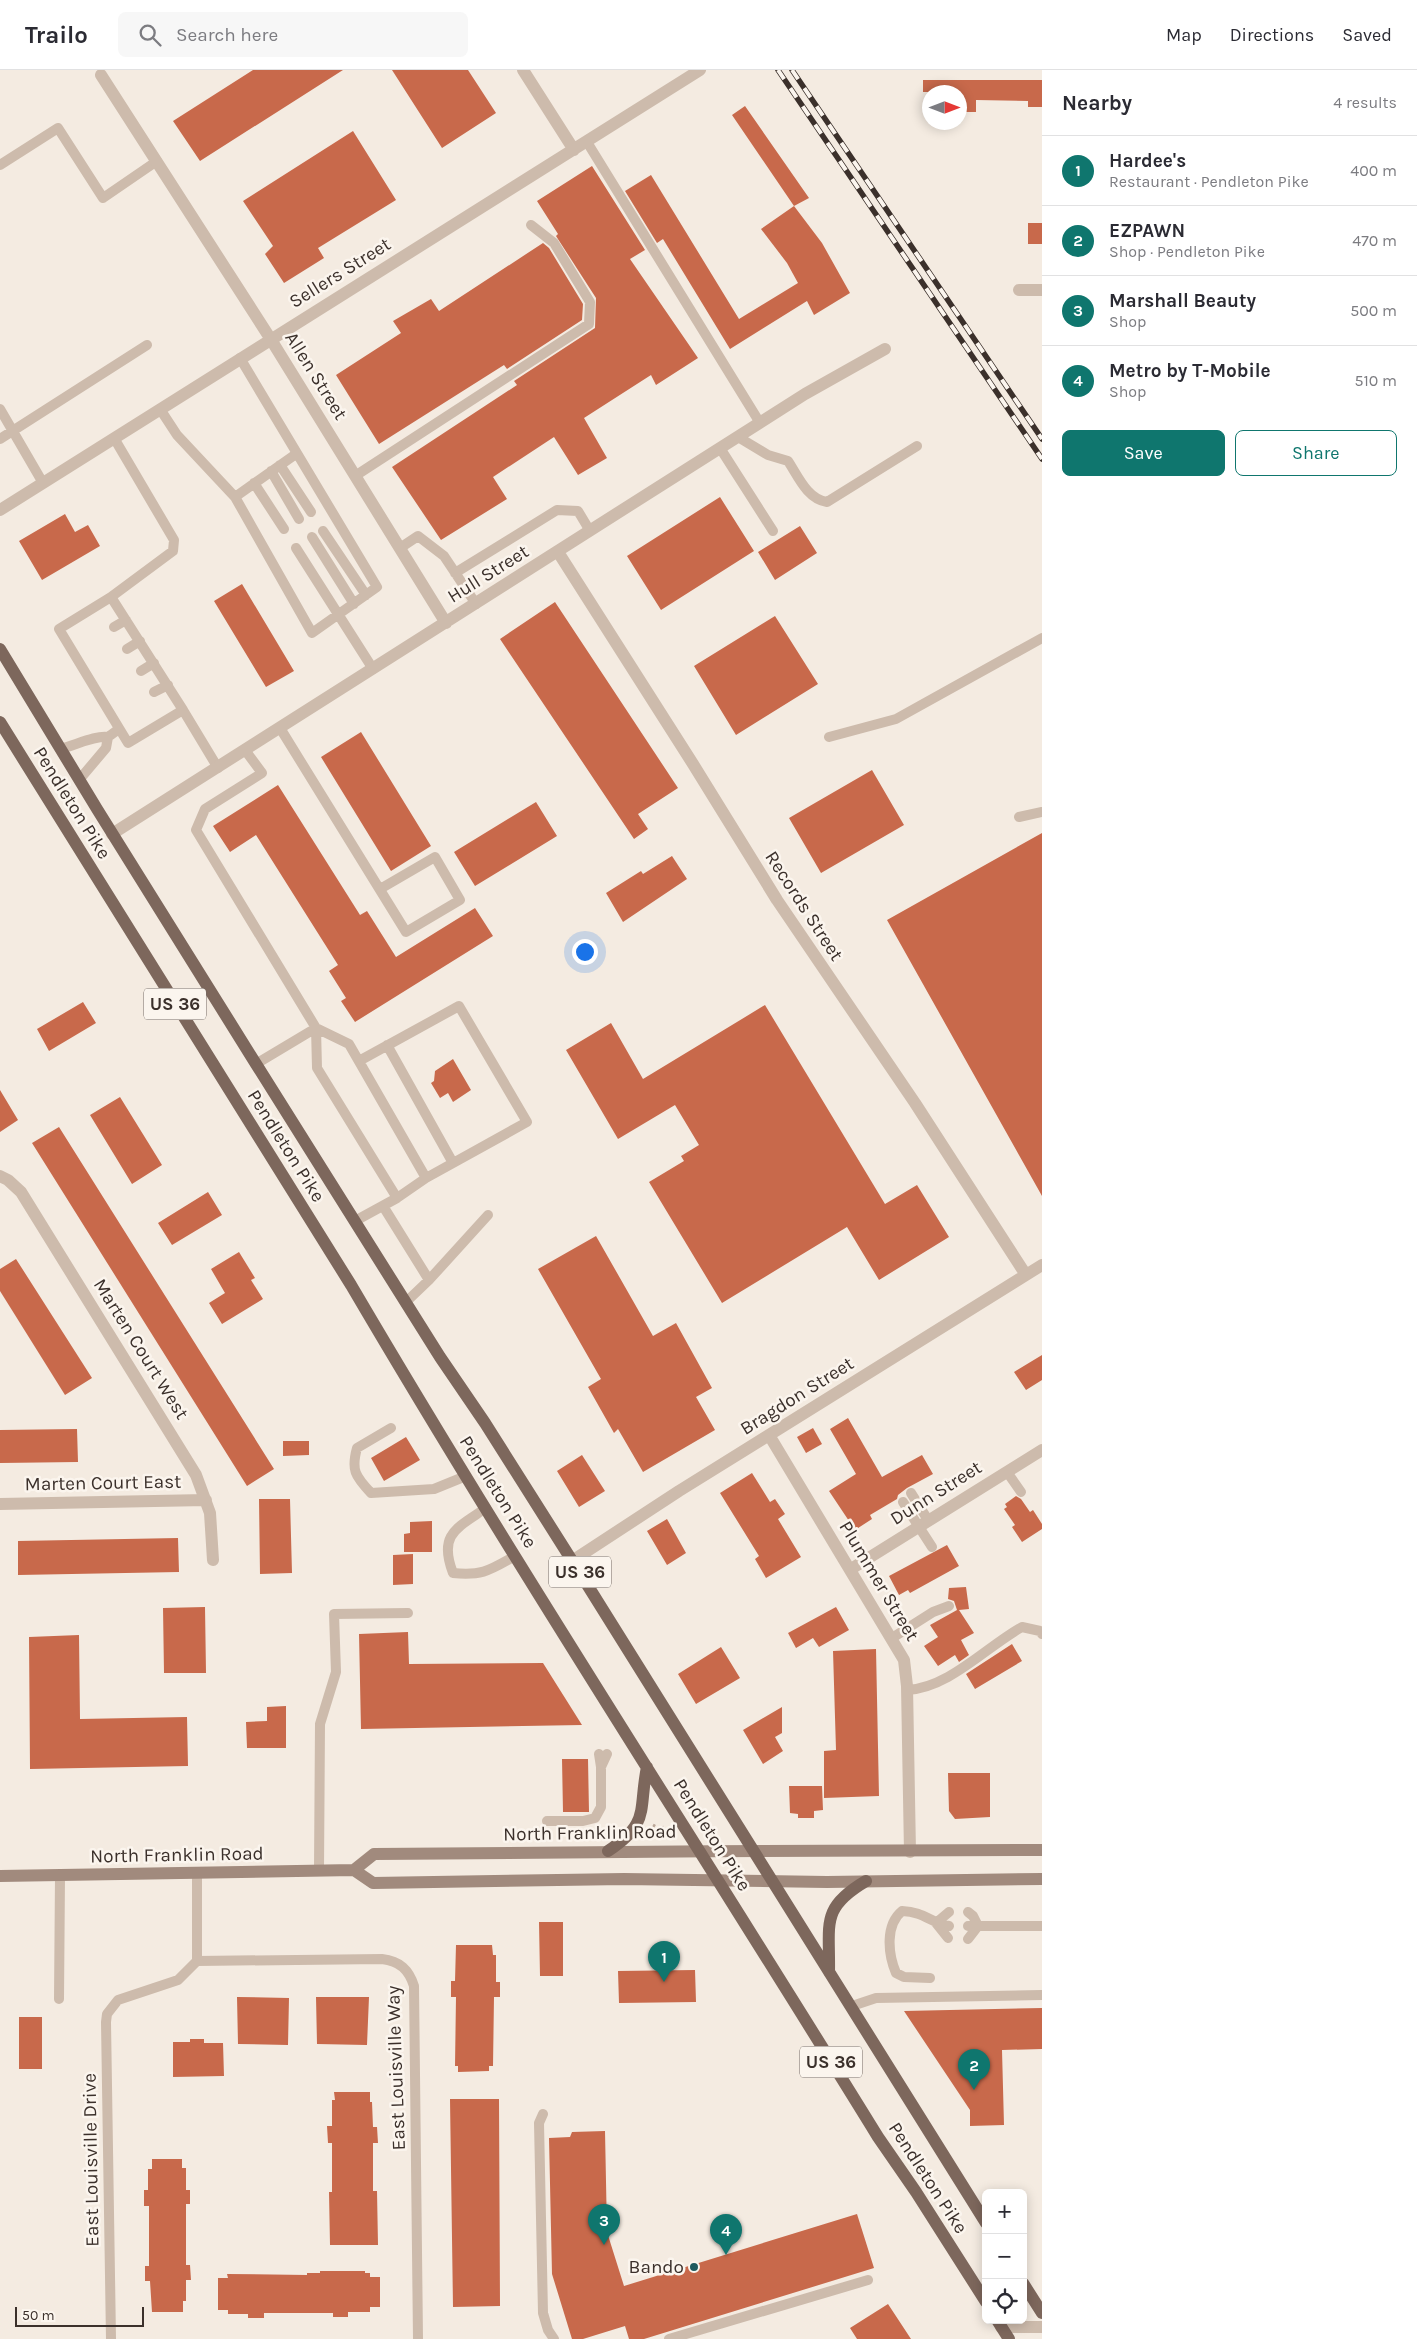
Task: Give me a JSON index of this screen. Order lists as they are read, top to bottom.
{
  "streets": {
    "main road": ["Pendleton Pike", "US 36", "North Franklin Road"],
    "street": [
      "Sellers Street",
      "Allen Street",
      "Hull Street",
      "Records Street",
      "Marten Court West",
      "Bragdon Street",
      "Marten Court East",
      "Dunn Street",
      "Plummer Street"
    ],
    "lane": ["East Louisville Way", "East Louisville Drive"]
  },
  "crossings": [
    ["Sellers Street", "Allen Street"],
    ["Allen Street", "Hull Street"],
    ["Hull Street", "Pendleton Pike"],
    ["Hull Street", "Records Street"],
    ["Pendleton Pike", "Bragdon Street"],
    ["Pendleton Pike", "North Franklin Road"],
    ["Records Street", "Bragdon Street"],
    ["Marten Court West", "Marten Court East"],
    ["Bragdon Street", "Plummer Street"],
    ["Dunn Street", "Plummer Street"],
    ["Plummer Street", "North Franklin Road"],
    ["East Louisville Way", "East Louisville Drive"]
  ],
  "places": ["Bando"],
  "scale_bar": "50 m",
  "north": "right",
  "page": {
    "header": "Trailo",
    "search": "Search here",
    "nav": ["Map", "Directions", "Saved"],
    "heading": ["Nearby", "4 results"],
    "list": [
      {
        "mark": "1",
        "name": "Hardee's",
        "note": "Restaurant · Pendleton Pike",
        "value": "400 m"
      },
      {
        "mark": "2",
        "name": "EZPAWN",
        "note": "Shop · Pendleton Pike",
        "value": "470 m"
      },
      {
        "mark": "3",
        "name": "Marshall Beauty",
        "note": "Shop",
        "value": "500 m"
      },
      {
        "mark": "4",
        "name": "Metro by T-Mobile",
        "note": "Shop",
        "value": "510 m"
      }
    ],
    "buttons": ["Save", "Share"],
    "pins": [
      "1",
      "2",
      "3",
      "4"
    ],
    "map_buttons": ["+", "−"],
    "scale": "50 m"
  }
}
